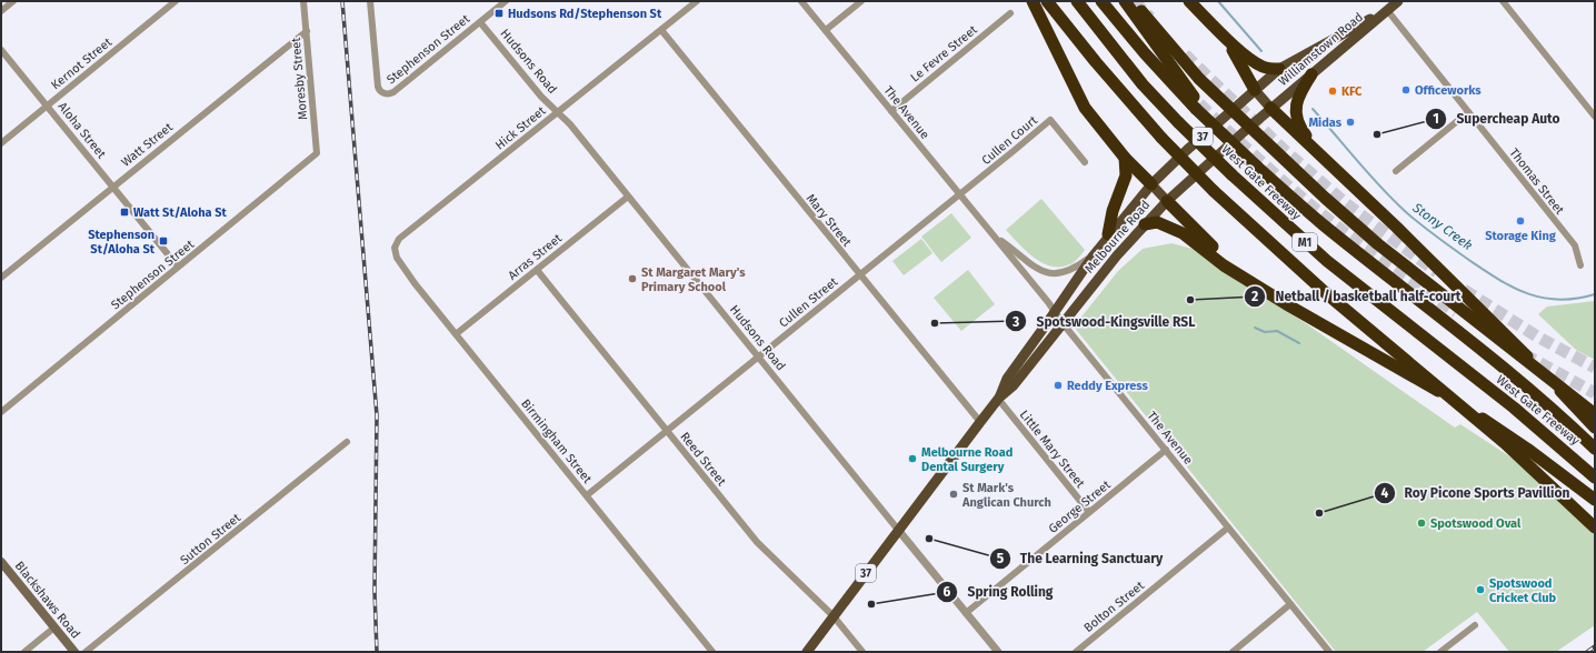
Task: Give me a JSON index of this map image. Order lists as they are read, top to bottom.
{
  "streets": {
    "highway": ["West Gate Freeway", "M1"],
    "main road": [
      "Williamstown Road",
      "37",
      "Melbourne Road",
      "Blackshaws Road"
    ],
    "street": [
      "Stephenson Street",
      "Le Fevre Street",
      "Hudsons Road",
      "Kernot Street",
      "Moresby Street",
      "The Avenue",
      "Hick Street",
      "Aloha Street",
      "Cullen Court",
      "Watt Street",
      "Thomas Street",
      "Mary Street",
      "Arras Street",
      "Cullen Street",
      "Birmingham Street",
      "Little Mary Street",
      "Reed Street",
      "George Street",
      "Sutton Street",
      "Bolton Street"
    ]
  },
  "crossings": [
    ["Stephenson Street", "Hudsons Road"],
    ["Stephenson Street", "Moresby Street"],
    ["Stephenson Street", "Aloha Street"],
    ["Williamstown Road", "Thomas Street"],
    ["Williamstown Road", "Melbourne Road"],
    ["Le Fevre Street", "The Avenue"],
    ["Hudsons Road", "Hick Street"],
    ["Hudsons Road", "Melbourne Road"],
    ["Hudsons Road", "Arras Street"],
    ["Hudsons Road", "Cullen Street"],
    ["Hudsons Road", "George Street"],
    ["Kernot Street", "Aloha Street"],
    ["Moresby Street", "Watt Street"],
    ["The Avenue", "Cullen Court"],
    ["The Avenue", "Melbourne Road"],
    ["The Avenue", "Cullen Street"],
    ["The Avenue", "George Street"],
    ["The Avenue", "Bolton Street"],
    ["Hick Street", "Mary Street"],
    ["Hick Street", "Birmingham Street"],
    ["Aloha Street", "Watt Street"],
    ["Cullen Court", "Cullen Street"],
    ["West Gate Freeway", "M1"],
    ["Mary Street", "Melbourne Road"],
    ["Mary Street", "Cullen Street"],
    ["Melbourne Road", "Little Mary Street"],
    ["Melbourne Road", "Reed Street"],
    ["Arras Street", "Birmingham Street"],
    ["Arras Street", "Reed Street"],
    ["Cullen Street", "Birmingham Street"],
    ["Cullen Street", "Reed Street"],
    ["Little Mary Street", "George Street"]
  ],
  "water": ["Stony Creek"],
  "places": {
    "transit": ["Hudsons Rd/Stephenson St", "Watt St/Aloha St", "Stephenson St/Aloha St"],
    "other": [
      "Officeworks",
      "KFC",
      "Midas",
      "Supercheap Auto",
      "Storage King",
      "St Margaret Mary's Primary School",
      "Netball / basketball half-court",
      "Spotswood-Kingsville RSL",
      "Reddy Express",
      "Melbourne Road Dental Surgery",
      "St Mark's Anglican Church",
      "Roy Picone Sports Pavillion",
      "Spotswood Oval",
      "The Learning Sanctuary",
      "Spotswood Cricket Club",
      "Spring Rolling"
    ]
  }
}
